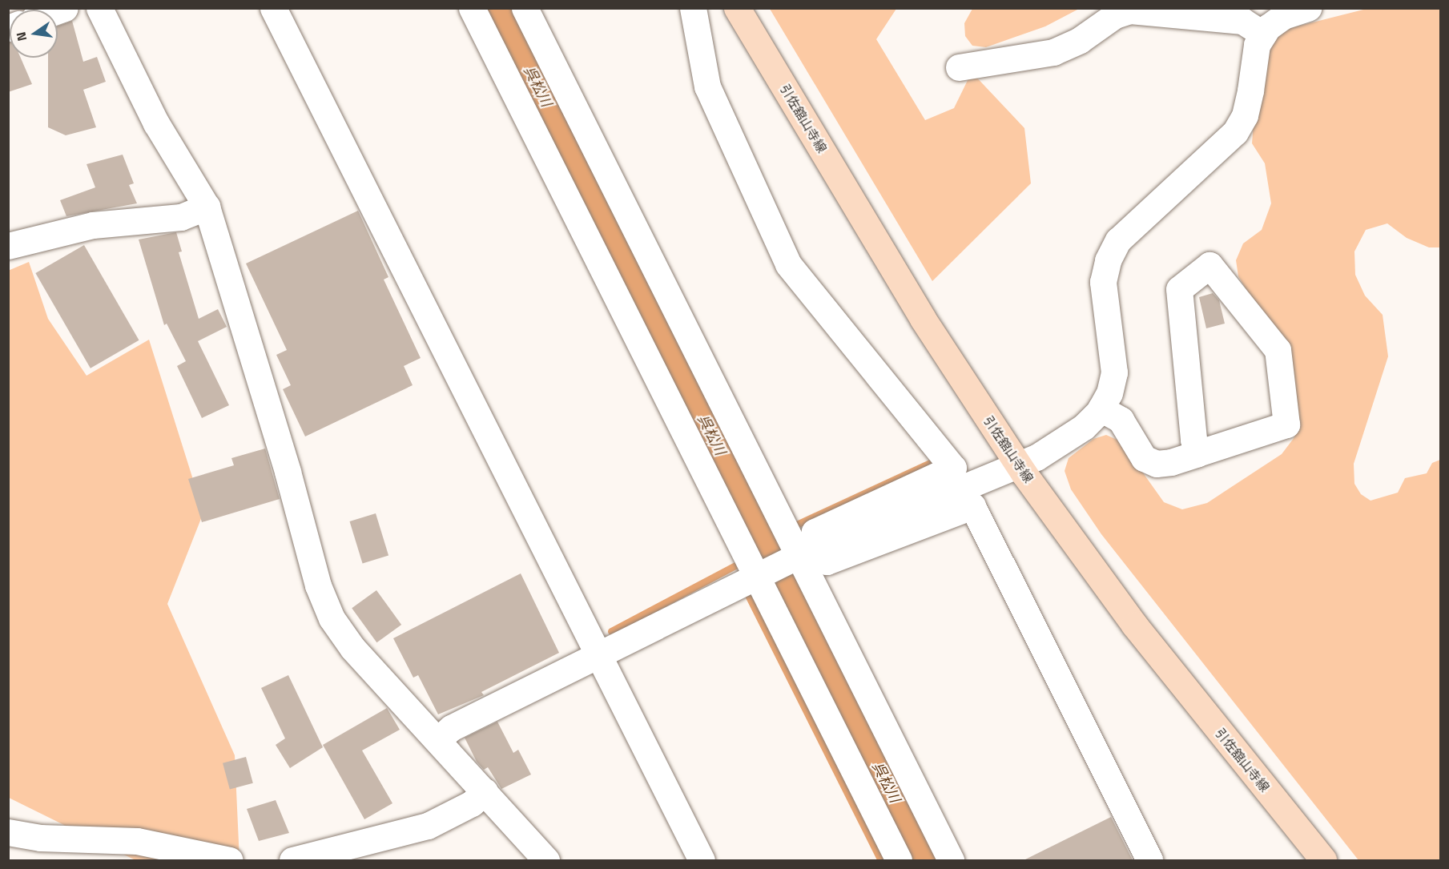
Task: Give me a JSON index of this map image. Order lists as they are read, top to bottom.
{
  "streets": {
    "main road": ["引佐舘山寺線"]
  },
  "water": ["呉松川"],
  "north": "left"
}
